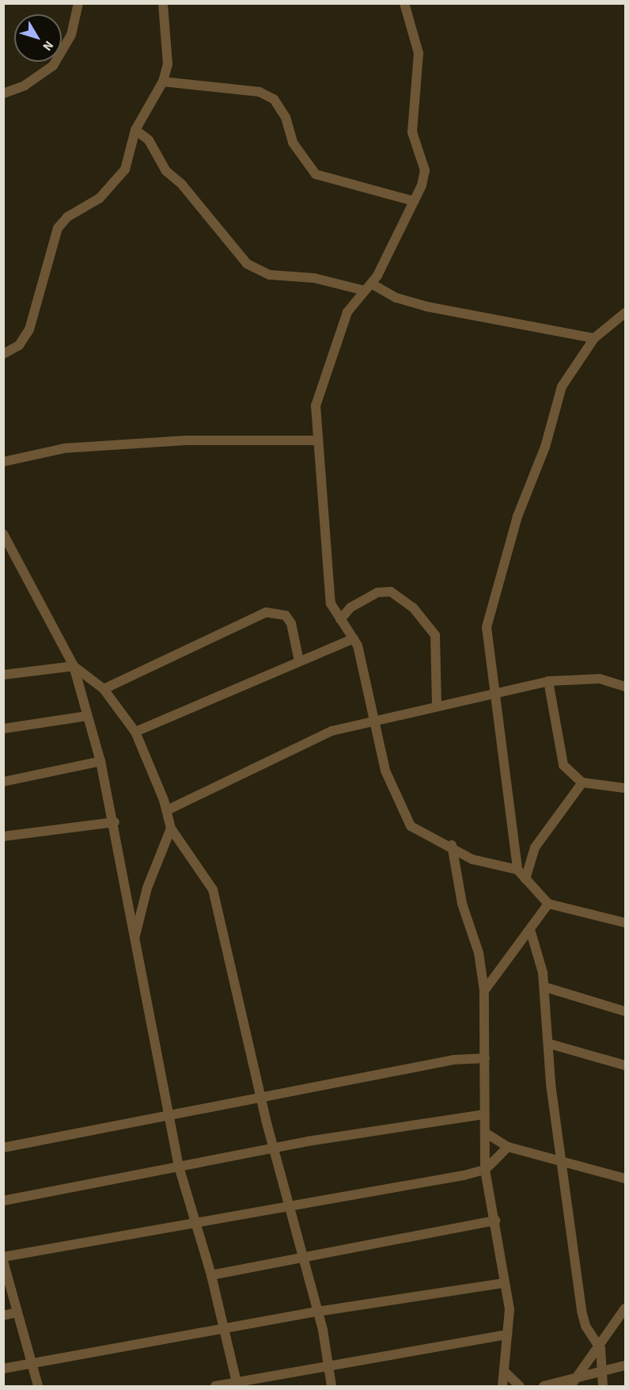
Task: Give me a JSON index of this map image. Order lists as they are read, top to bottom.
{
  "north": "bottom right"
}
